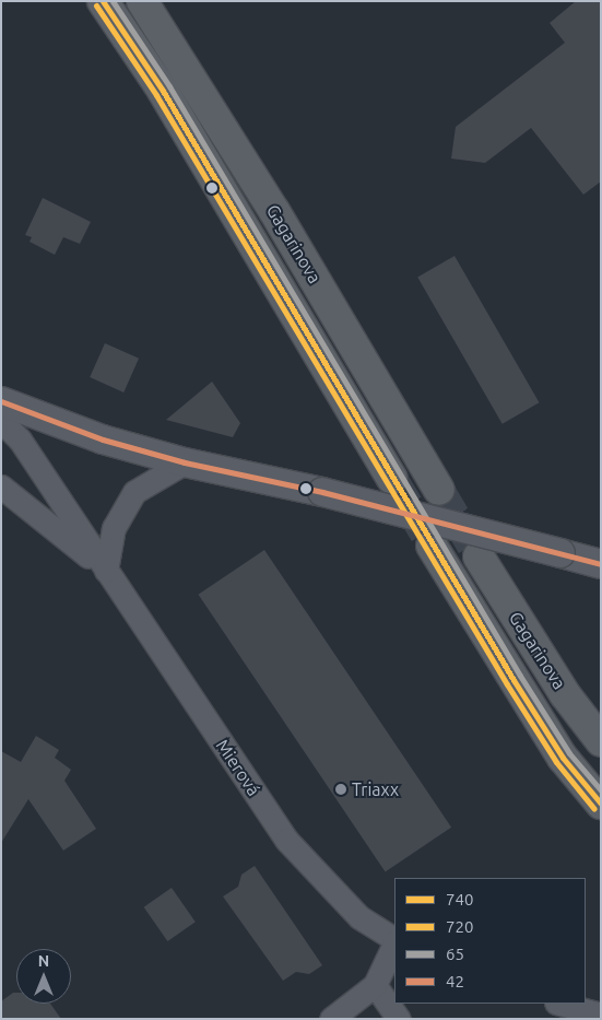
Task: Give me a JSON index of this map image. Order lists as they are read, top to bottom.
{
  "streets": {
    "main road": ["Gagarinova"],
    "street": ["Mierová"]
  },
  "places": ["Triaxx"],
  "lines": [
    "transit line 740",
    "transit line 65",
    "transit line 720",
    "transit line 42"
  ],
  "legend": [
    "740",
    "720",
    "65",
    "42"
  ],
  "north": "top"
}
